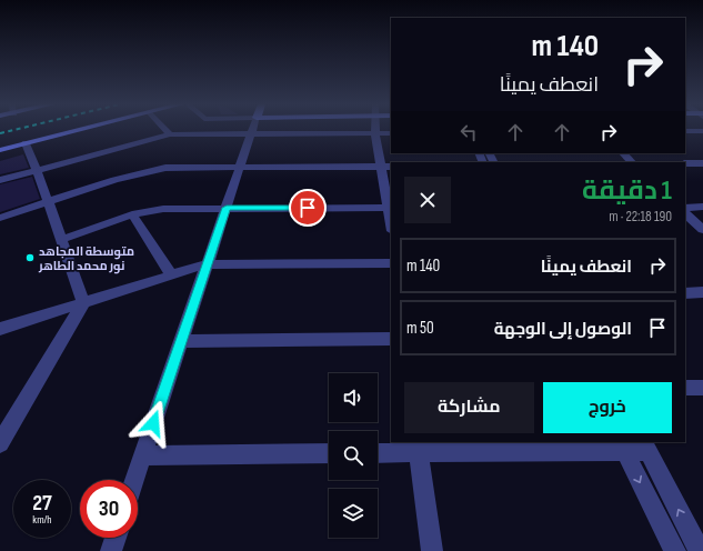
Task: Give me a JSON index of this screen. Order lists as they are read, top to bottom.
{
  "places": ["متوسطة المجاهد نور محمد الطاهر"],
  "page": {
    "turn": ["140 m", "انعطف يمينًا"],
    "heading": ["1 دقيقة", "190 m · 22:18"],
    "list": [
      {
        "name": "انعطف يمينًا",
        "value": "140 m"
      },
      {
        "name": "الوصول إلى الوجهة",
        "value": "50 m"
      }
    ],
    "buttons": ["خروج", "مشاركة"],
    "speed": "27 km/h",
    "limit": "30"
  }
}
